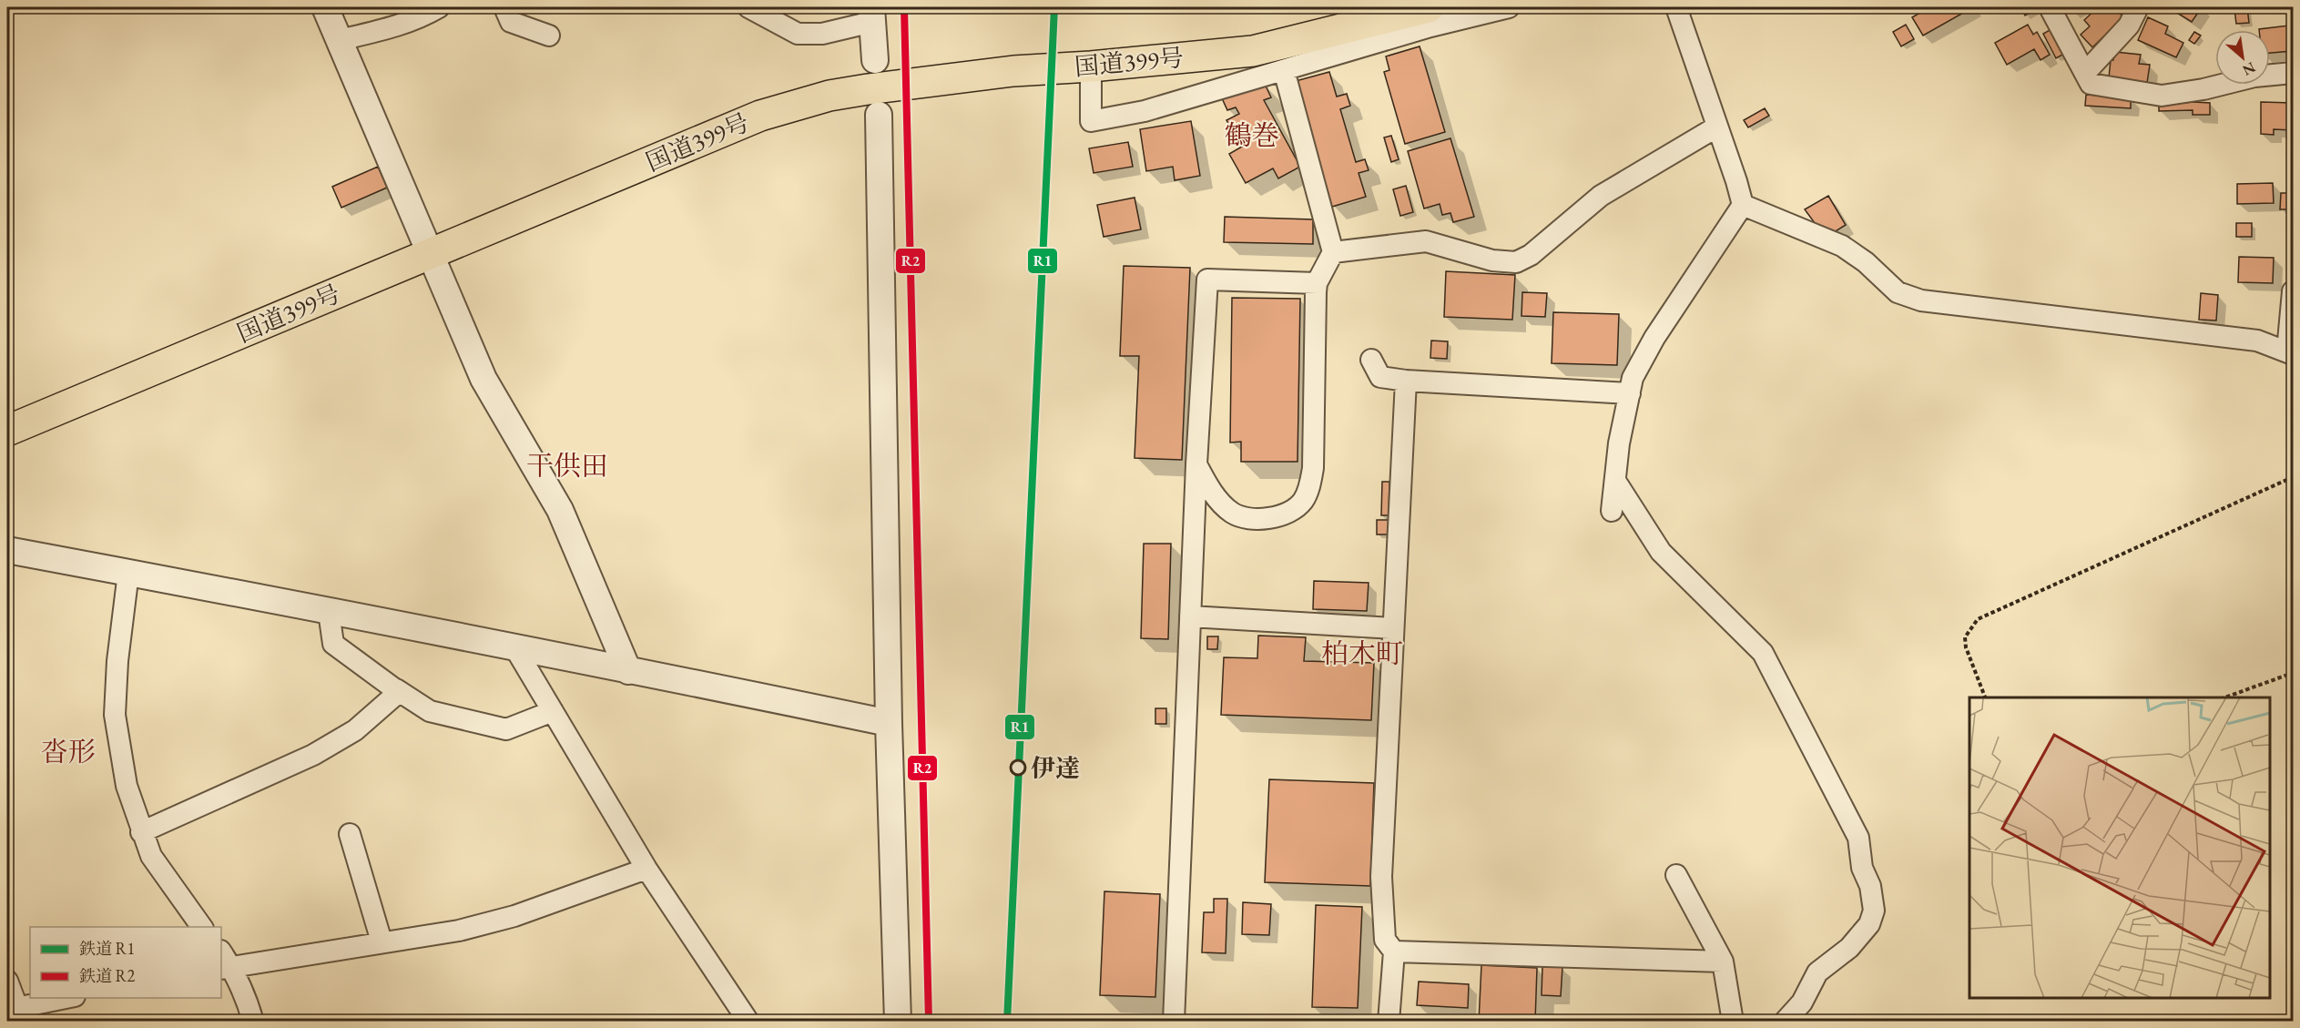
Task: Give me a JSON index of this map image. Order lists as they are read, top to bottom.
{
  "streets": {
    "highway": ["国道399号"]
  },
  "districts": [
    "鶴巻",
    "干供田",
    "柏木町",
    "沓形"
  ],
  "places": ["伊達"],
  "lines": ["rail line R1", "rail line R2"],
  "legend": ["鉄道 R1", "鉄道 R2"],
  "north": "bottom right"
}
